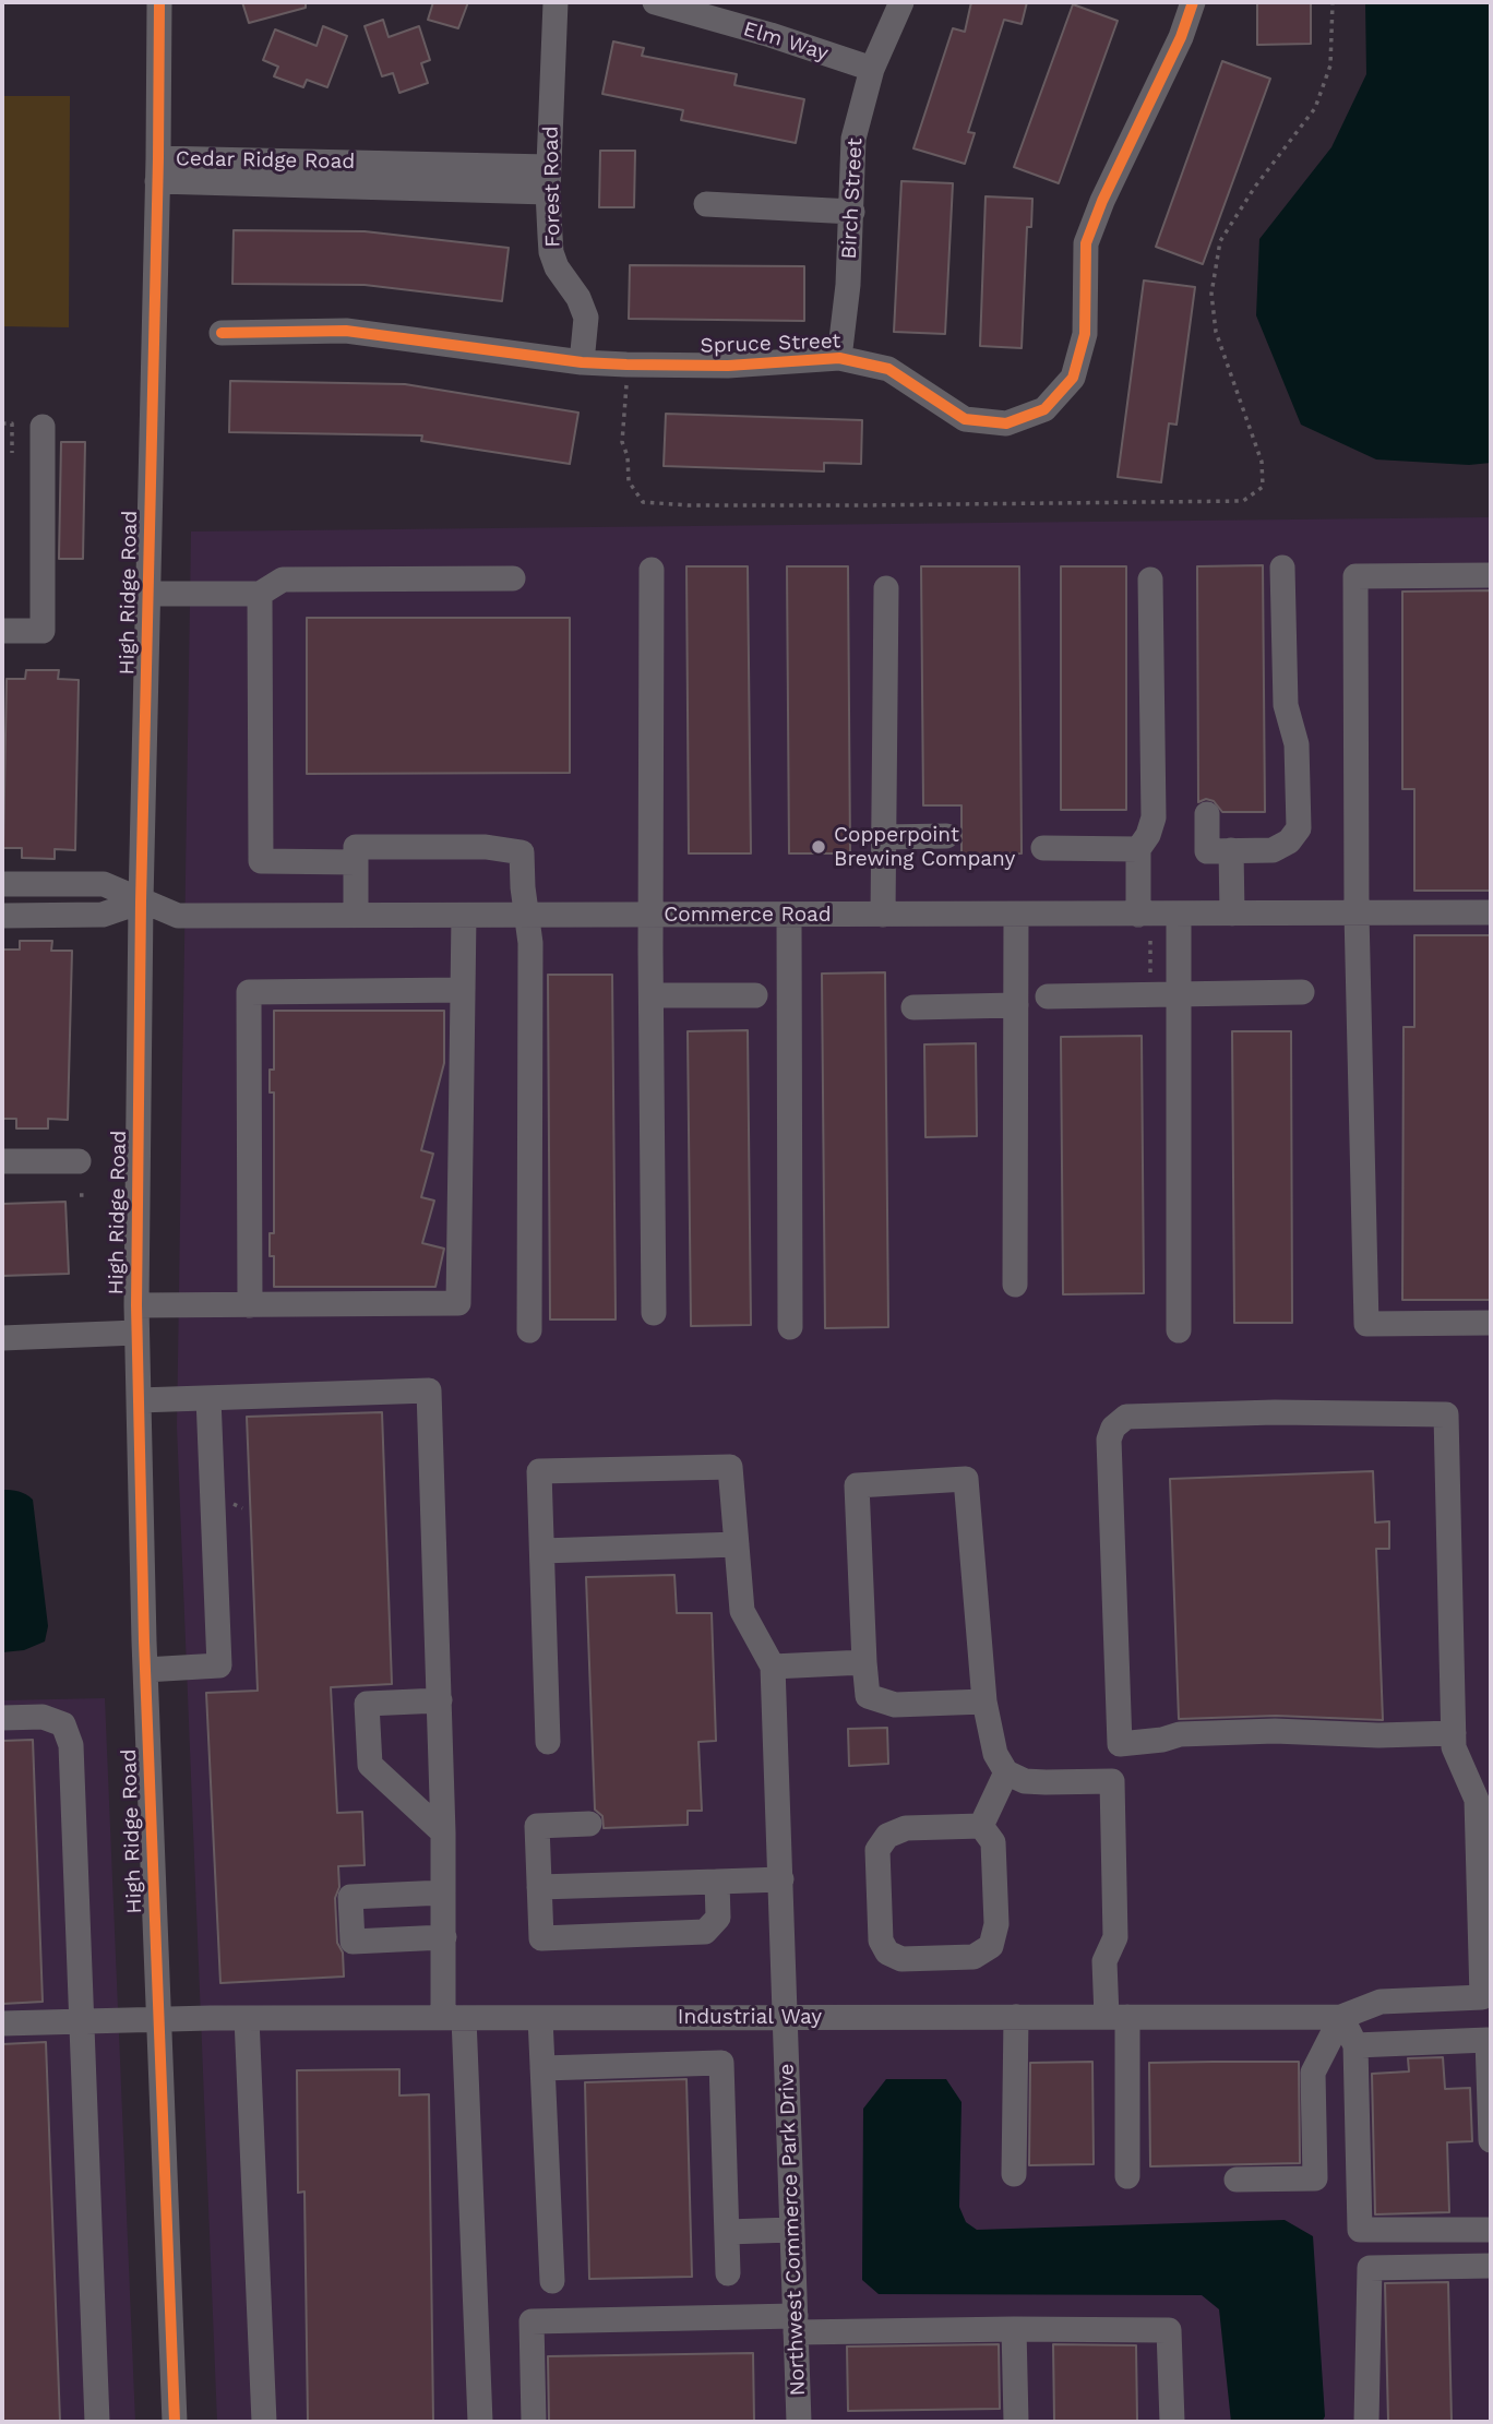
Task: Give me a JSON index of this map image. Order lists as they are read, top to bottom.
{
  "streets": {
    "street": [
      "Elm Way",
      "Cedar Ridge Road",
      "Forest Road",
      "Birch Street",
      "Spruce Street",
      "High Ridge Road",
      "Commerce Road",
      "Industrial Way",
      "Northwest Commerce Park Drive"
    ]
  },
  "crossings": [
    ["Elm Way", "Birch Street"],
    ["Cedar Ridge Road", "Forest Road"],
    ["Cedar Ridge Road", "High Ridge Road"],
    ["Forest Road", "Spruce Street"],
    ["Birch Street", "Spruce Street"],
    ["High Ridge Road", "Commerce Road"],
    ["High Ridge Road", "Industrial Way"],
    ["Industrial Way", "Northwest Commerce Park Drive"]
  ],
  "places": ["Copperpoint Brewing Company"]
}
